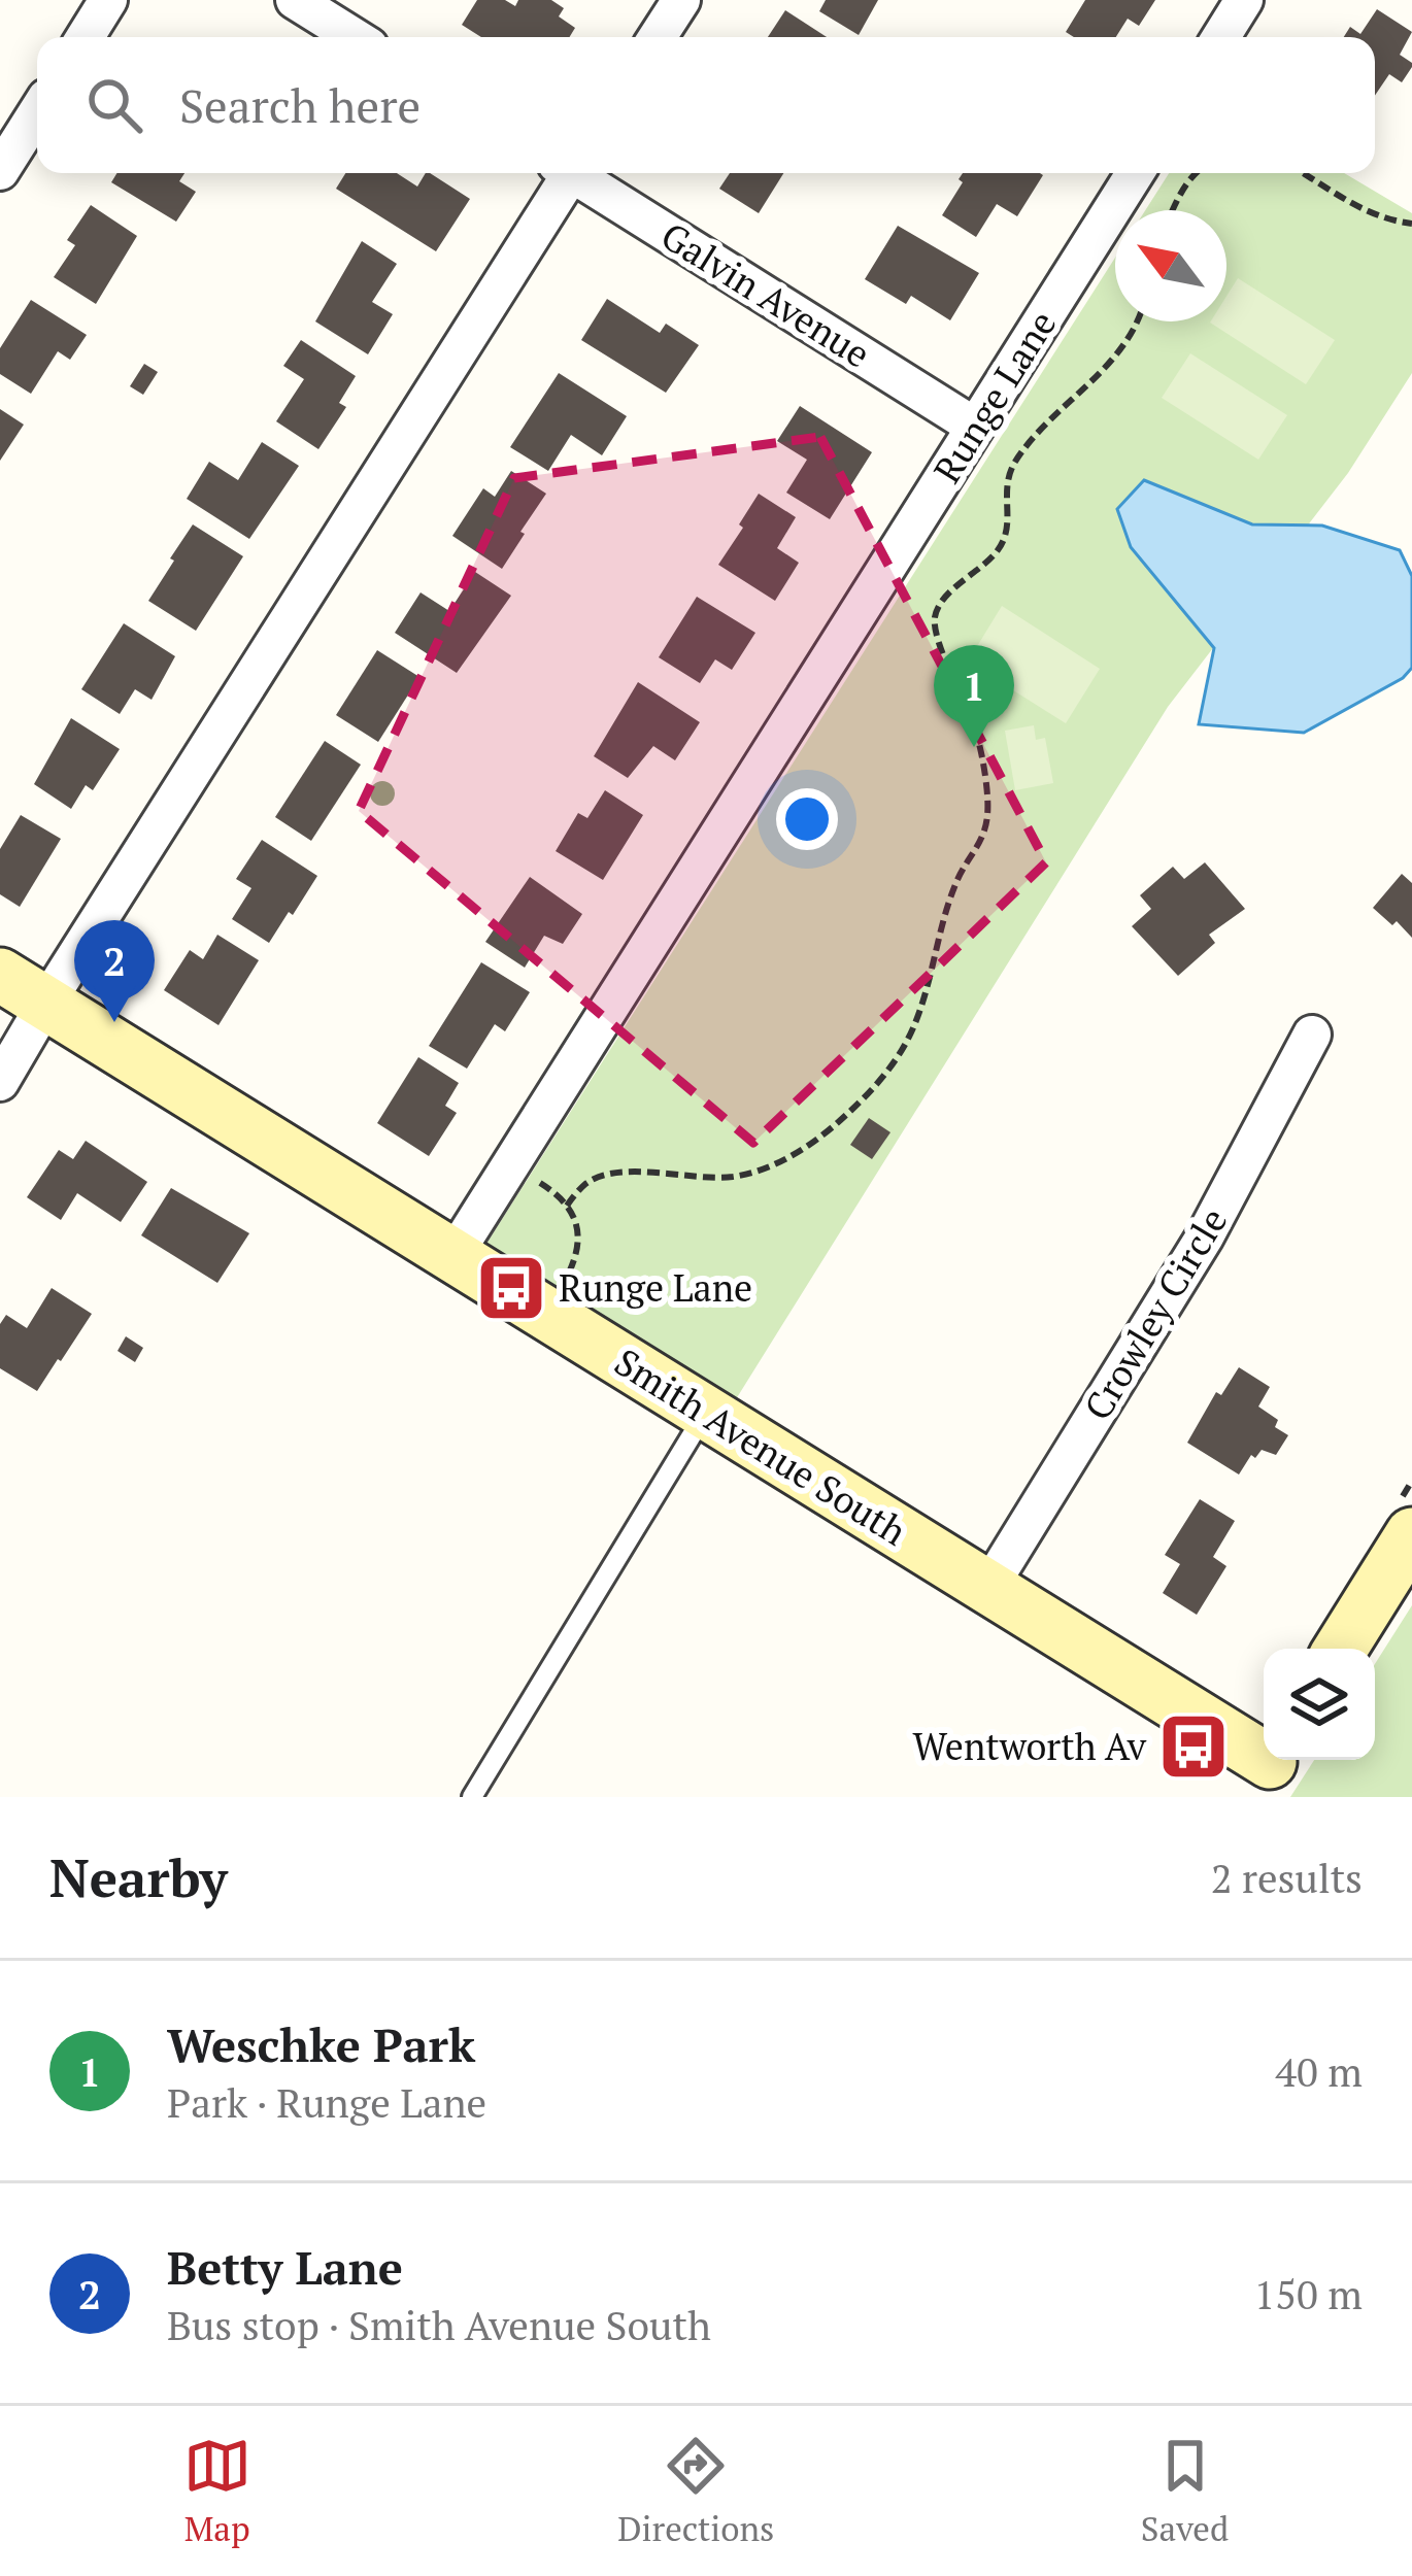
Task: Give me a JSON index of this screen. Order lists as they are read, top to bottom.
{
  "streets": {
    "street": [
      "Galvin Avenue",
      "Runge Lane",
      "Crowley Circle",
      "Smith Avenue South"
    ]
  },
  "crossings": [
    ["Galvin Avenue", "Runge Lane"],
    ["Runge Lane", "Smith Avenue South"],
    ["Crowley Circle", "Smith Avenue South"]
  ],
  "places": {
    "bus stop": ["Runge Lane", "Wentworth Av"]
  },
  "north": "top left",
  "page": {
    "search": "Search here",
    "pins": ["1", "2"],
    "heading": ["Nearby", "2 results"],
    "list": [
      {
        "mark": "1",
        "name": "Weschke Park",
        "note": "Park · Runge Lane",
        "value": "40 m"
      },
      {
        "mark": "2",
        "name": "Betty Lane",
        "note": "Bus stop · Smith Avenue South",
        "value": "150 m"
      }
    ],
    "nav": ["Map", "Directions", "Saved"]
  }
}
